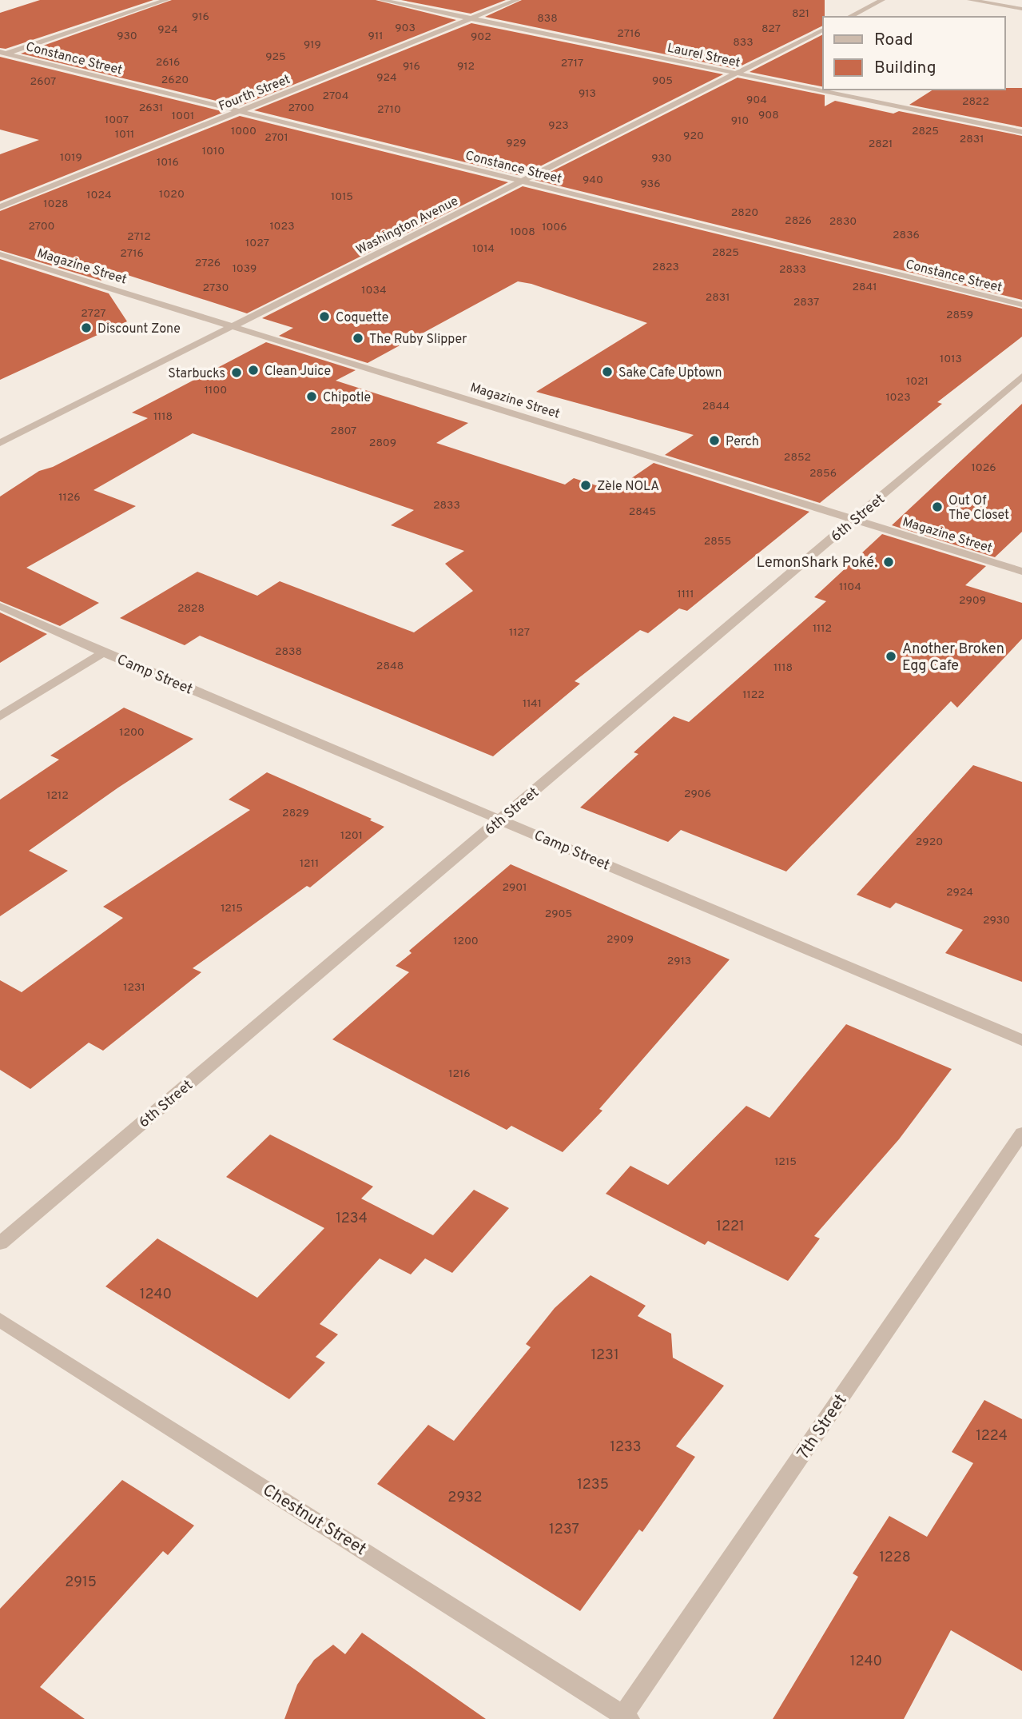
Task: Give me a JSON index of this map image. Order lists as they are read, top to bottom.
{
  "streets": {
    "street": [
      "Laurel Street",
      "Constance Street",
      "Fourth Street",
      "Washington Avenue",
      "Magazine Street",
      "6th Street",
      "Camp Street",
      "7th Street",
      "Chestnut Street"
    ]
  },
  "crossings": [
    ["Laurel Street", "Fourth Street"],
    ["Laurel Street", "Washington Avenue"],
    ["Constance Street", "Fourth Street"],
    ["Constance Street", "Washington Avenue"],
    ["Washington Avenue", "Magazine Street"],
    ["Magazine Street", "6th Street"],
    ["6th Street", "Camp Street"],
    ["7th Street", "Chestnut Street"]
  ],
  "places": [
    "Coquette",
    "Discount Zone",
    "The Ruby Slipper",
    "Clean Juice",
    "Sake Cafe Uptown",
    "Starbucks",
    "Chipotle",
    "Perch",
    "Zèle NOLA",
    "Out Of The Closet",
    "LemonShark Poké.",
    "Another Broken Egg Cafe"
  ],
  "house_numbers": [
    "821",
    "916",
    "838",
    "903",
    "827",
    "924",
    "2716",
    "930",
    "911",
    "902",
    "833",
    "919",
    "925",
    "2616",
    "2717",
    "916",
    "912",
    "924",
    "2620",
    "905",
    "2607",
    "913",
    "2704",
    "904",
    "2822",
    "2631",
    "2700",
    "2710",
    "908",
    "1001",
    "1007",
    "910",
    "923",
    "1000",
    "2825",
    "1011",
    "920",
    "2701",
    "2831",
    "929",
    "2821",
    "1010",
    "1019",
    "930",
    "1016",
    "940",
    "936",
    "1020",
    "1024",
    "1015",
    "1028",
    "2820",
    "2826",
    "2830",
    "2700",
    "1023",
    "1006",
    "1008",
    "2836",
    "2712",
    "1027",
    "1014",
    "2825",
    "2716",
    "2726",
    "2823",
    "1039",
    "2833",
    "2841",
    "2730",
    "1034",
    "2831",
    "2837",
    "2727",
    "2859",
    "1013",
    "1021",
    "1100",
    "1023",
    "2844",
    "1118",
    "2807",
    "2809",
    "2852",
    "1026",
    "2856",
    "1126",
    "2833",
    "2845",
    "2855",
    "1104",
    "1111",
    "2909",
    "2828",
    "1112",
    "1127",
    "2838",
    "2848",
    "1118",
    "1122",
    "1141",
    "1200",
    "2906",
    "1212",
    "2829",
    "1201",
    "2920",
    "1211",
    "2901",
    "2924",
    "1215",
    "2905",
    "2930",
    "2909",
    "1200",
    "2913",
    "1231",
    "1216",
    "1215",
    "1234",
    "1221",
    "1240",
    "1231",
    "1224",
    "1233",
    "1235",
    "2932",
    "1237",
    "1228",
    "2915",
    "1240"
  ],
  "legend": ["Road", "Building"]
}
